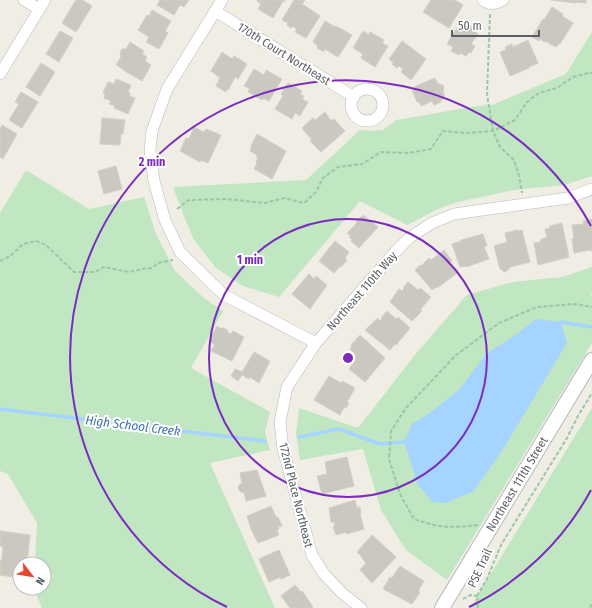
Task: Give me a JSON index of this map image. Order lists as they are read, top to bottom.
{
  "streets": {
    "street": [
      "170th Court Northeast",
      "Northeast 110th Way",
      "Northeast 111th Street",
      "172nd Place Northeast"
    ],
    "path": ["PSE Trail"]
  },
  "crossings": [
    ["Northeast 110th Way", "172nd Place Northeast"]
  ],
  "water": ["High School Creek"],
  "scale_bar": "50 m",
  "north": "bottom right",
  "rings": ["2 min", "1 min"]
}
